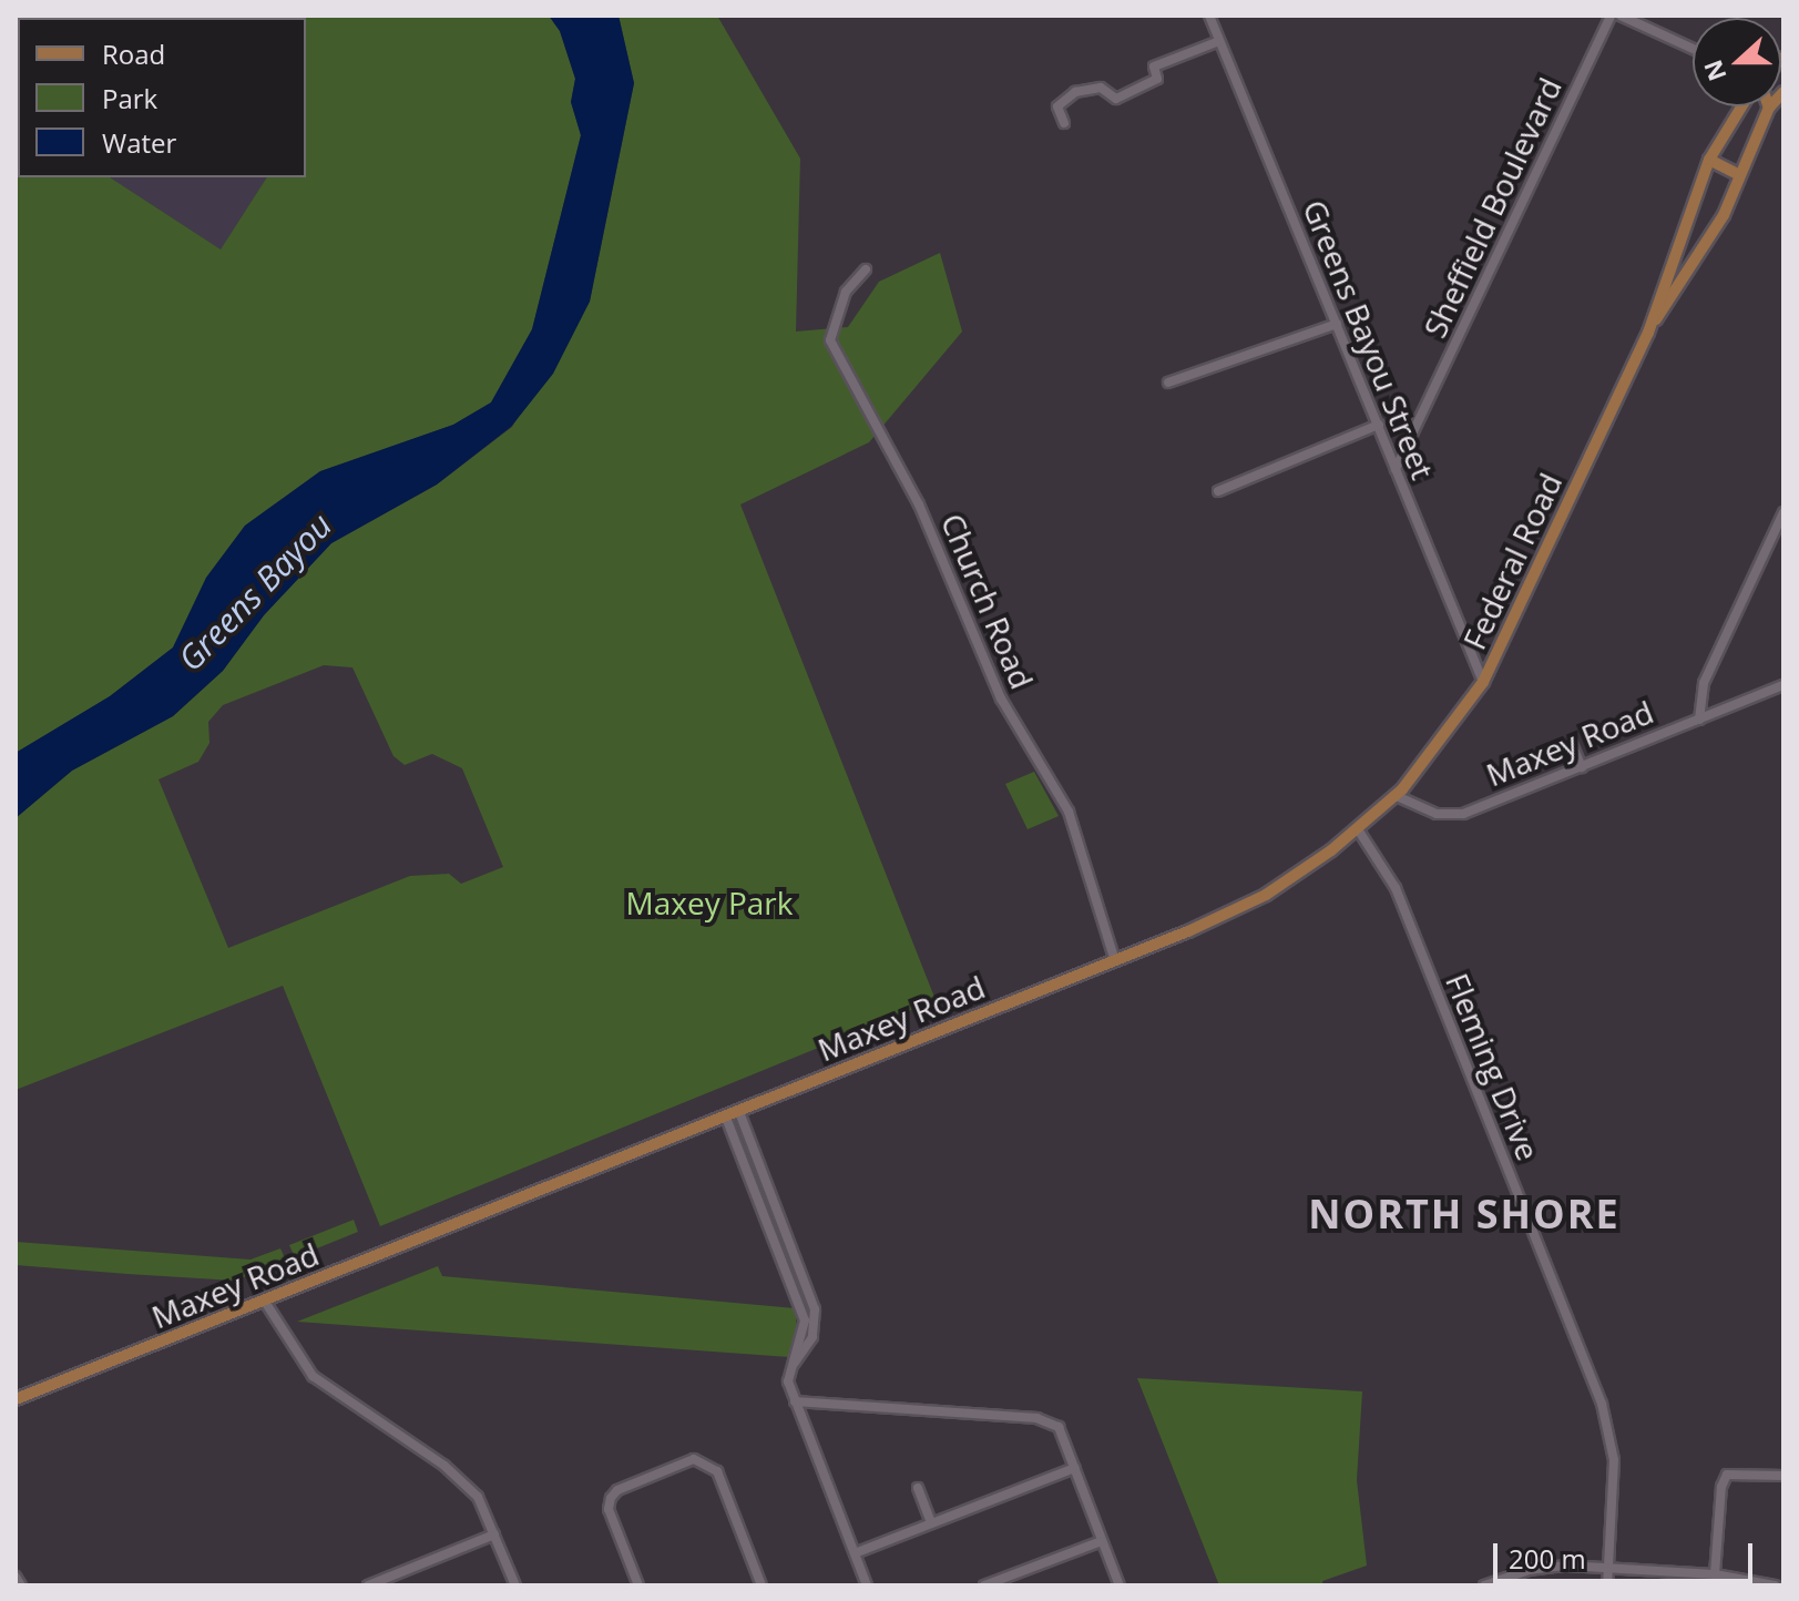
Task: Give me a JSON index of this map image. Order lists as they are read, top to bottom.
{
  "streets": {
    "main road": ["Federal Road", "Maxey Road"],
    "street": [
      "Sheffield Boulevard",
      "Greens Bayou Street",
      "Church Road",
      "Fleming Drive"
    ]
  },
  "crossings": [
    ["Sheffield Boulevard", "Greens Bayou Street"],
    ["Greens Bayou Street", "Federal Road"],
    ["Federal Road", "Maxey Road"],
    ["Church Road", "Maxey Road"],
    ["Maxey Road", "Fleming Drive"]
  ],
  "districts": ["NORTH SHORE"],
  "water": ["Greens Bayou"],
  "parks": ["Maxey Park"],
  "legend": ["Road", "Park", "Water"],
  "scale_bar": "200 m",
  "north": "left"
}
